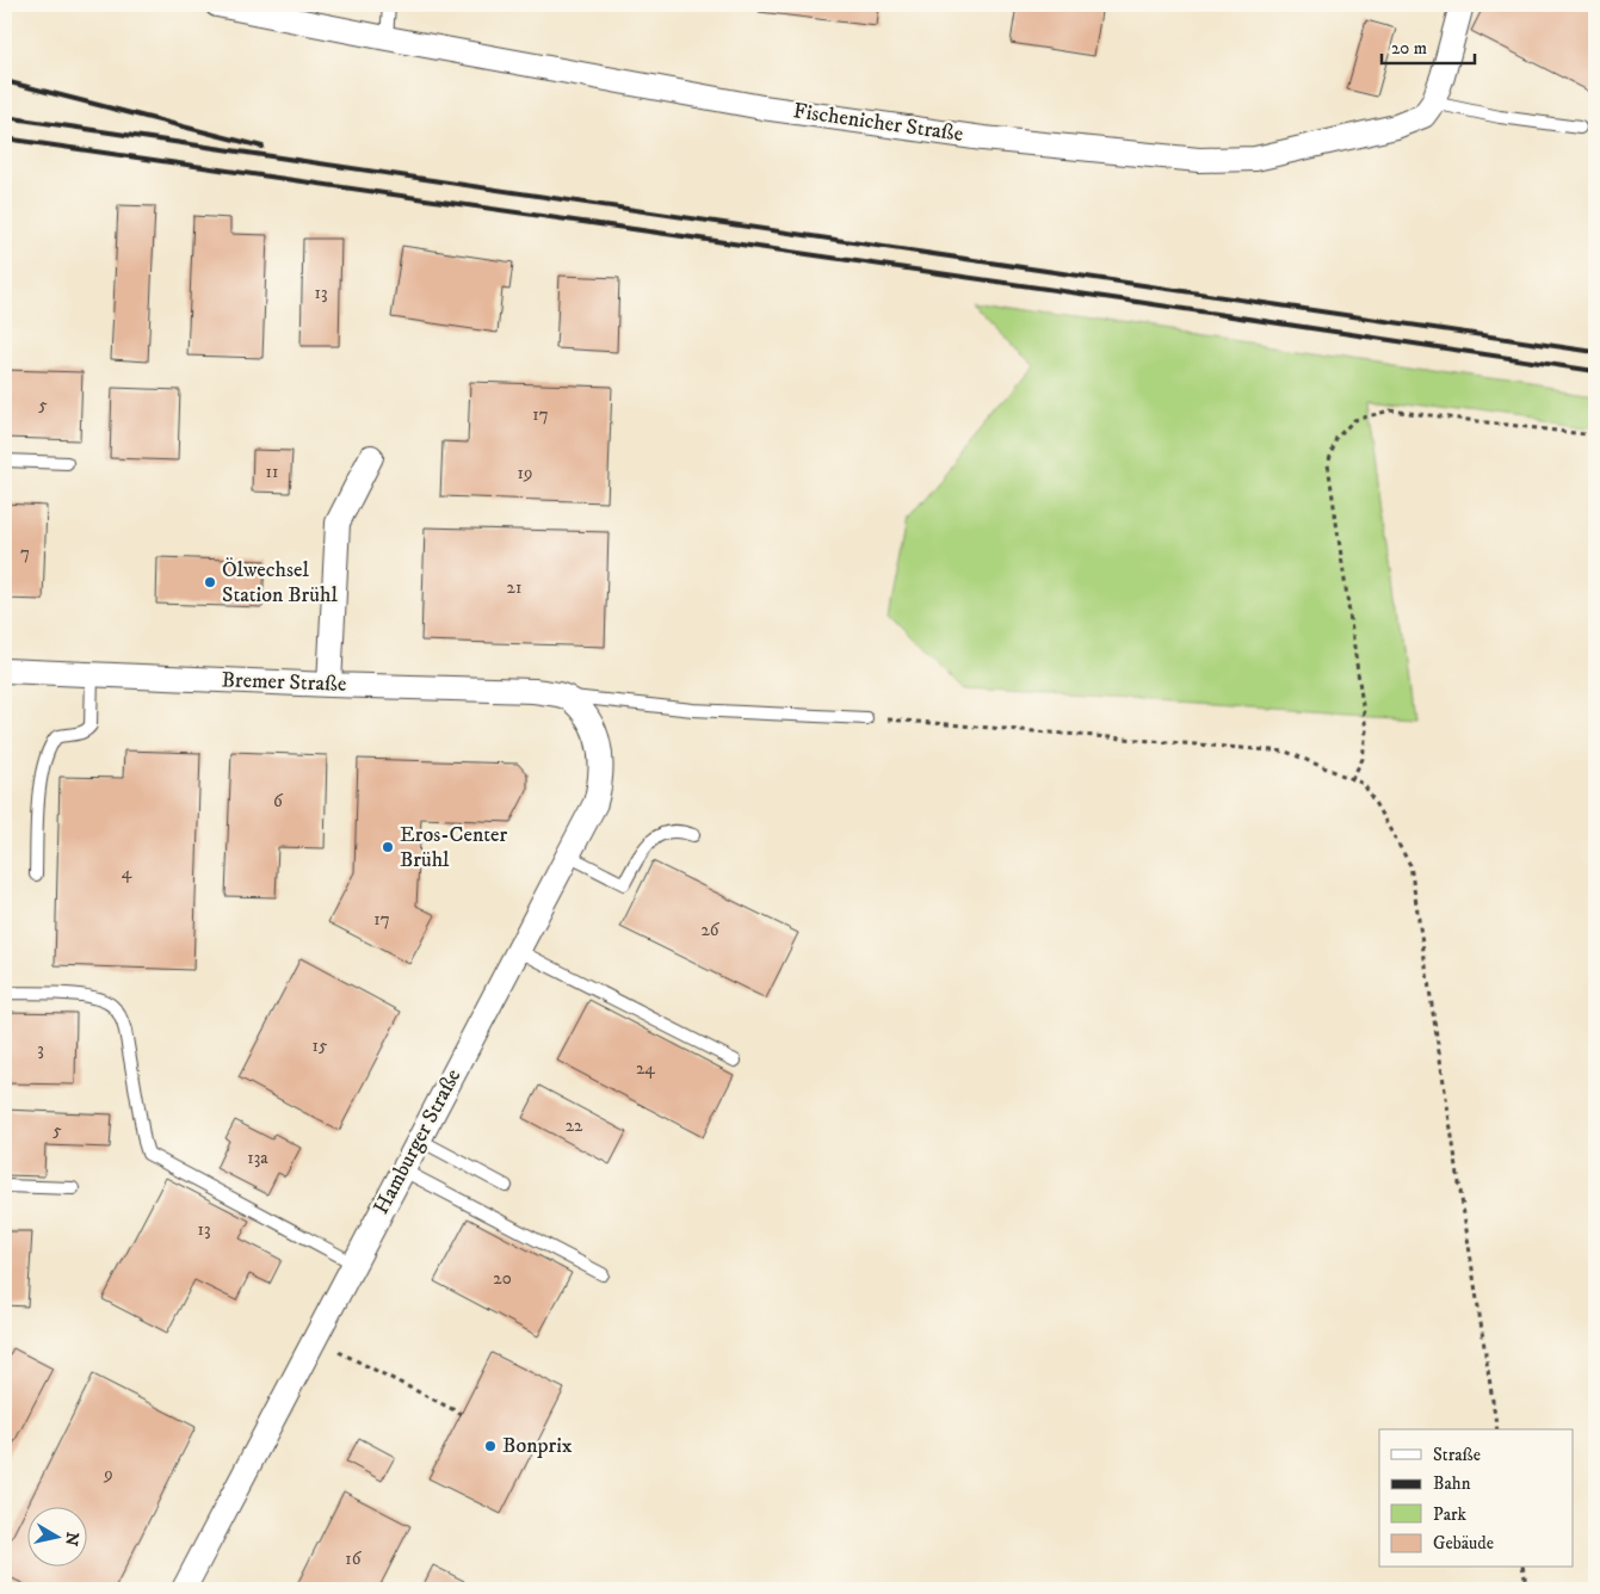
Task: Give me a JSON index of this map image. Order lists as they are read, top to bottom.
{
  "streets": {
    "street": ["Fischenicher Straße", "Bremer Straße", "Hamburger Straße"]
  },
  "crossings": [
    ["Bremer Straße", "Hamburger Straße"]
  ],
  "places": ["Ölwechsel Station Brühl", "Eros-Center Brühl", "Bonprix"],
  "house_numbers": [
    "13",
    "5",
    "17",
    "11",
    "19",
    "7",
    "21",
    "6",
    "4",
    "17",
    "26",
    "15",
    "3",
    "24",
    "22",
    "5",
    "13a",
    "13",
    "20",
    "9",
    "16"
  ],
  "legend": [
    "Straße",
    "Bahn",
    "Park",
    "Gebäude"
  ],
  "scale_bar": "20 m",
  "north": "right"
}
